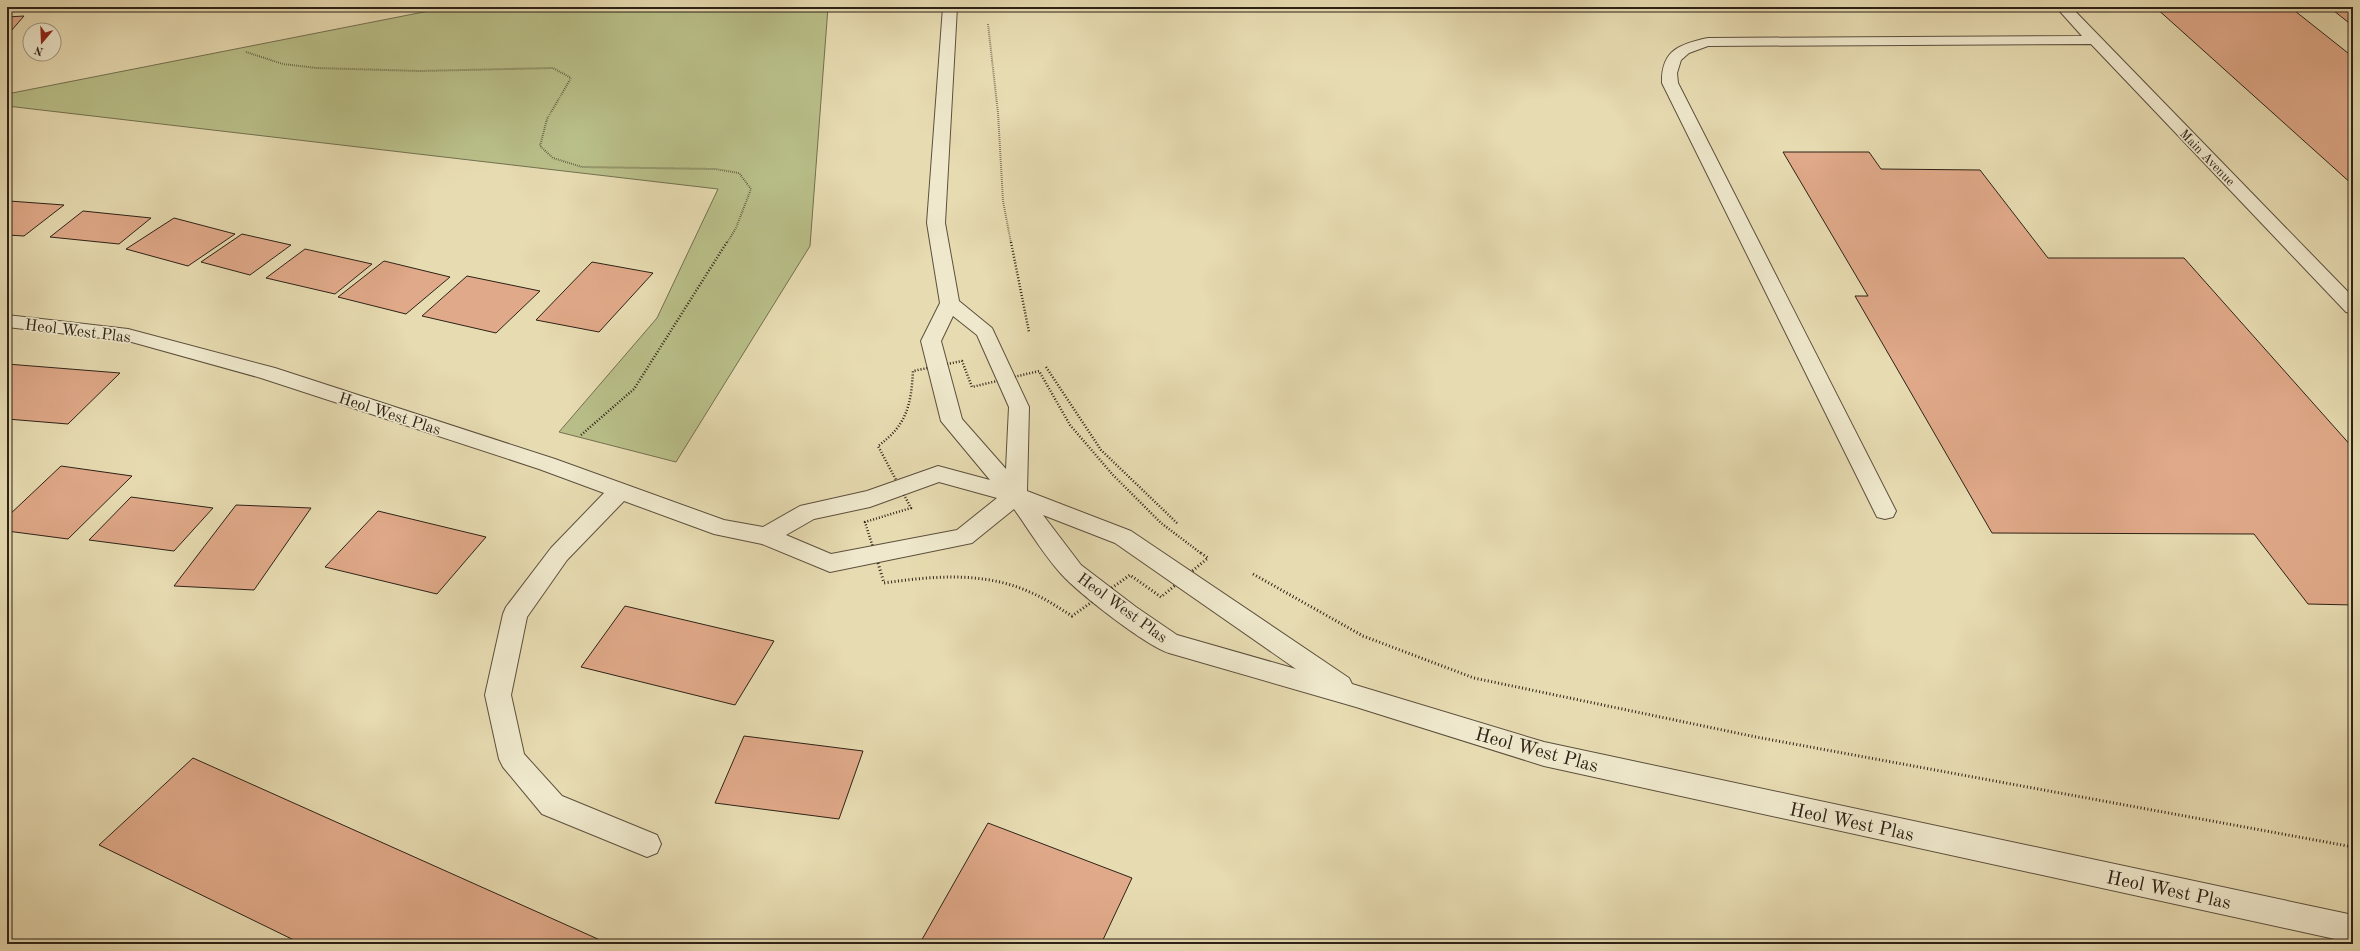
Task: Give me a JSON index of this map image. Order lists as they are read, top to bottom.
{
  "streets": {
    "street": ["Main Avenue", "Heol West Plas"]
  },
  "north": "bottom"
}
